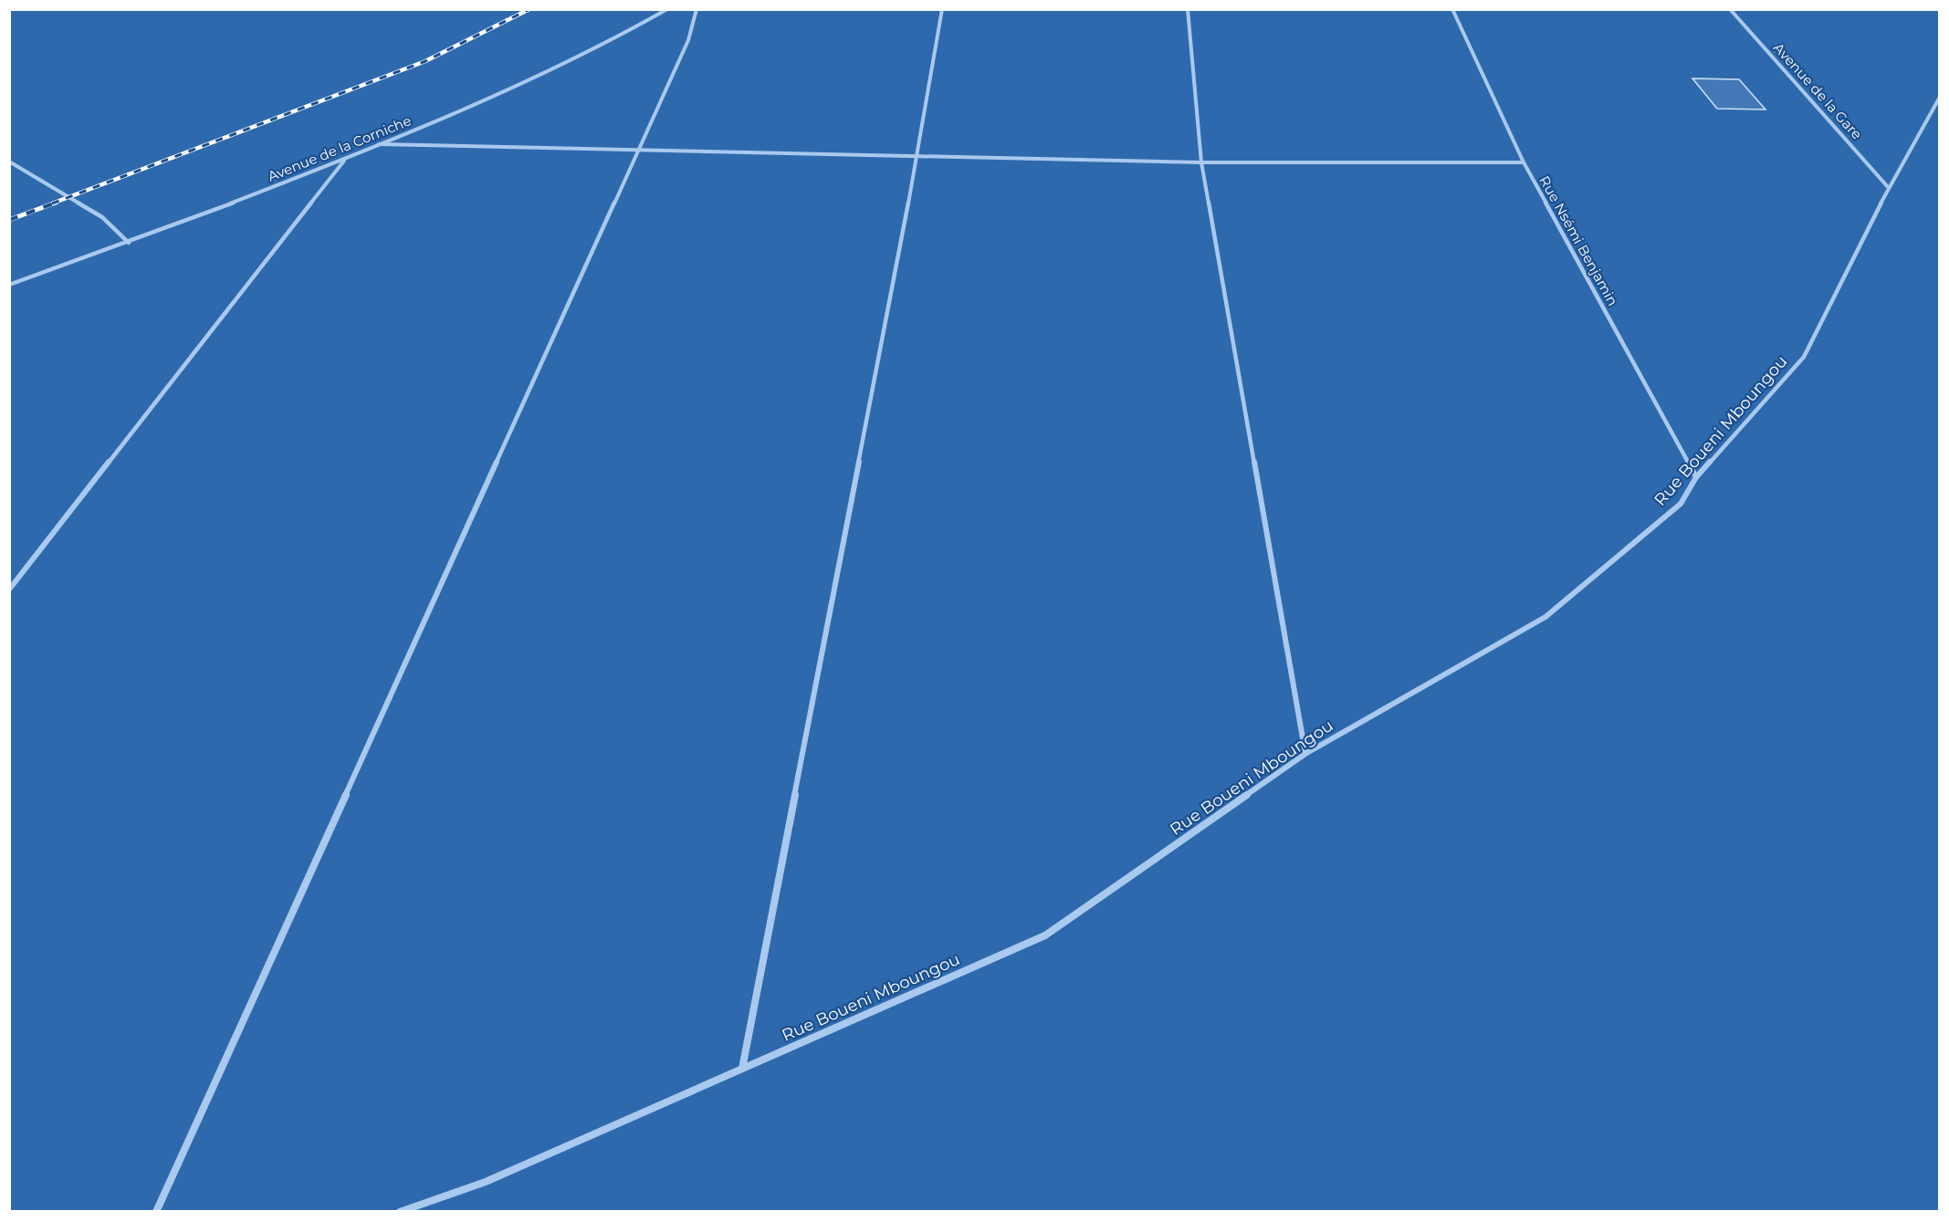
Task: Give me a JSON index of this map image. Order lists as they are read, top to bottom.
{
  "streets": {
    "street": [
      "Avenue de la Gare",
      "Avenue de la Corniche",
      "Rue Nsémi Benjamin",
      "Rue Boueni Mboungou"
    ]
  },
  "crossings": [
    ["Avenue de la Gare", "Rue Boueni Mboungou"],
    ["Rue Nsémi Benjamin", "Rue Boueni Mboungou"]
  ]
}
